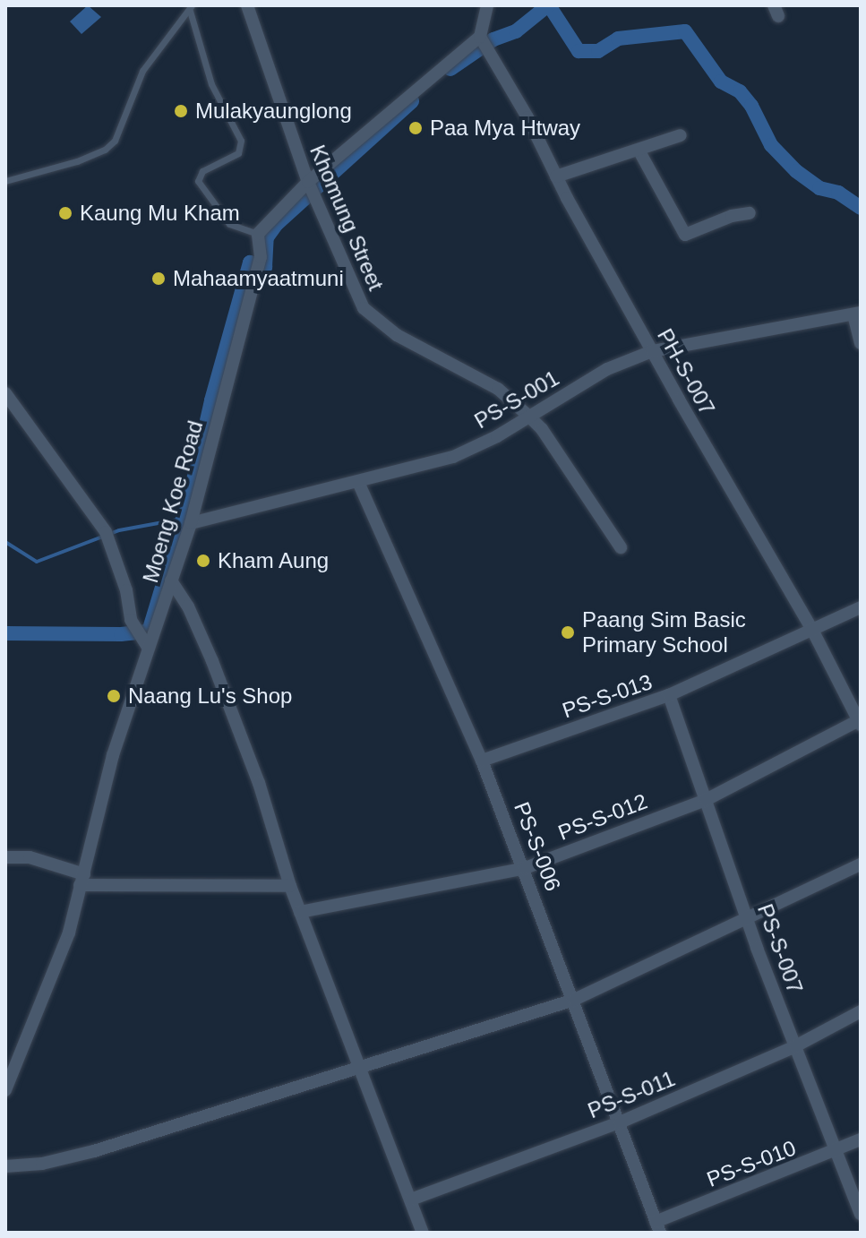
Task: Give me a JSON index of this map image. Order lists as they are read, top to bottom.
{
  "streets": {
    "street": [
      "Khomung Street",
      "PH-S-007",
      "PS-S-001",
      "Moeng Koe Road",
      "PS-S-013",
      "PS-S-012",
      "PS-S-006",
      "PS-S-007",
      "PS-S-011",
      "PS-S-010"
    ]
  },
  "crossings": [
    ["Khomung Street", "PS-S-001"],
    ["PH-S-007", "PS-S-001"],
    ["PH-S-007", "PS-S-013"],
    ["PH-S-007", "PS-S-012"],
    ["PS-S-001", "Moeng Koe Road"],
    ["PS-S-001", "PS-S-006"],
    ["PS-S-013", "PS-S-006"],
    ["PS-S-013", "PS-S-007"],
    ["PS-S-012", "PS-S-006"],
    ["PS-S-012", "PS-S-007"],
    ["PS-S-006", "PS-S-011"],
    ["PS-S-006", "PS-S-010"],
    ["PS-S-007", "PS-S-011"],
    ["PS-S-007", "PS-S-010"]
  ],
  "places": [
    "Mulakyaunglong",
    "Paa Mya Htway",
    "Kaung Mu Kham",
    "Mahaamyaatmuni",
    "Kham Aung",
    "Paang Sim Basic Primary School",
    "Naang Lu's Shop"
  ]
}
